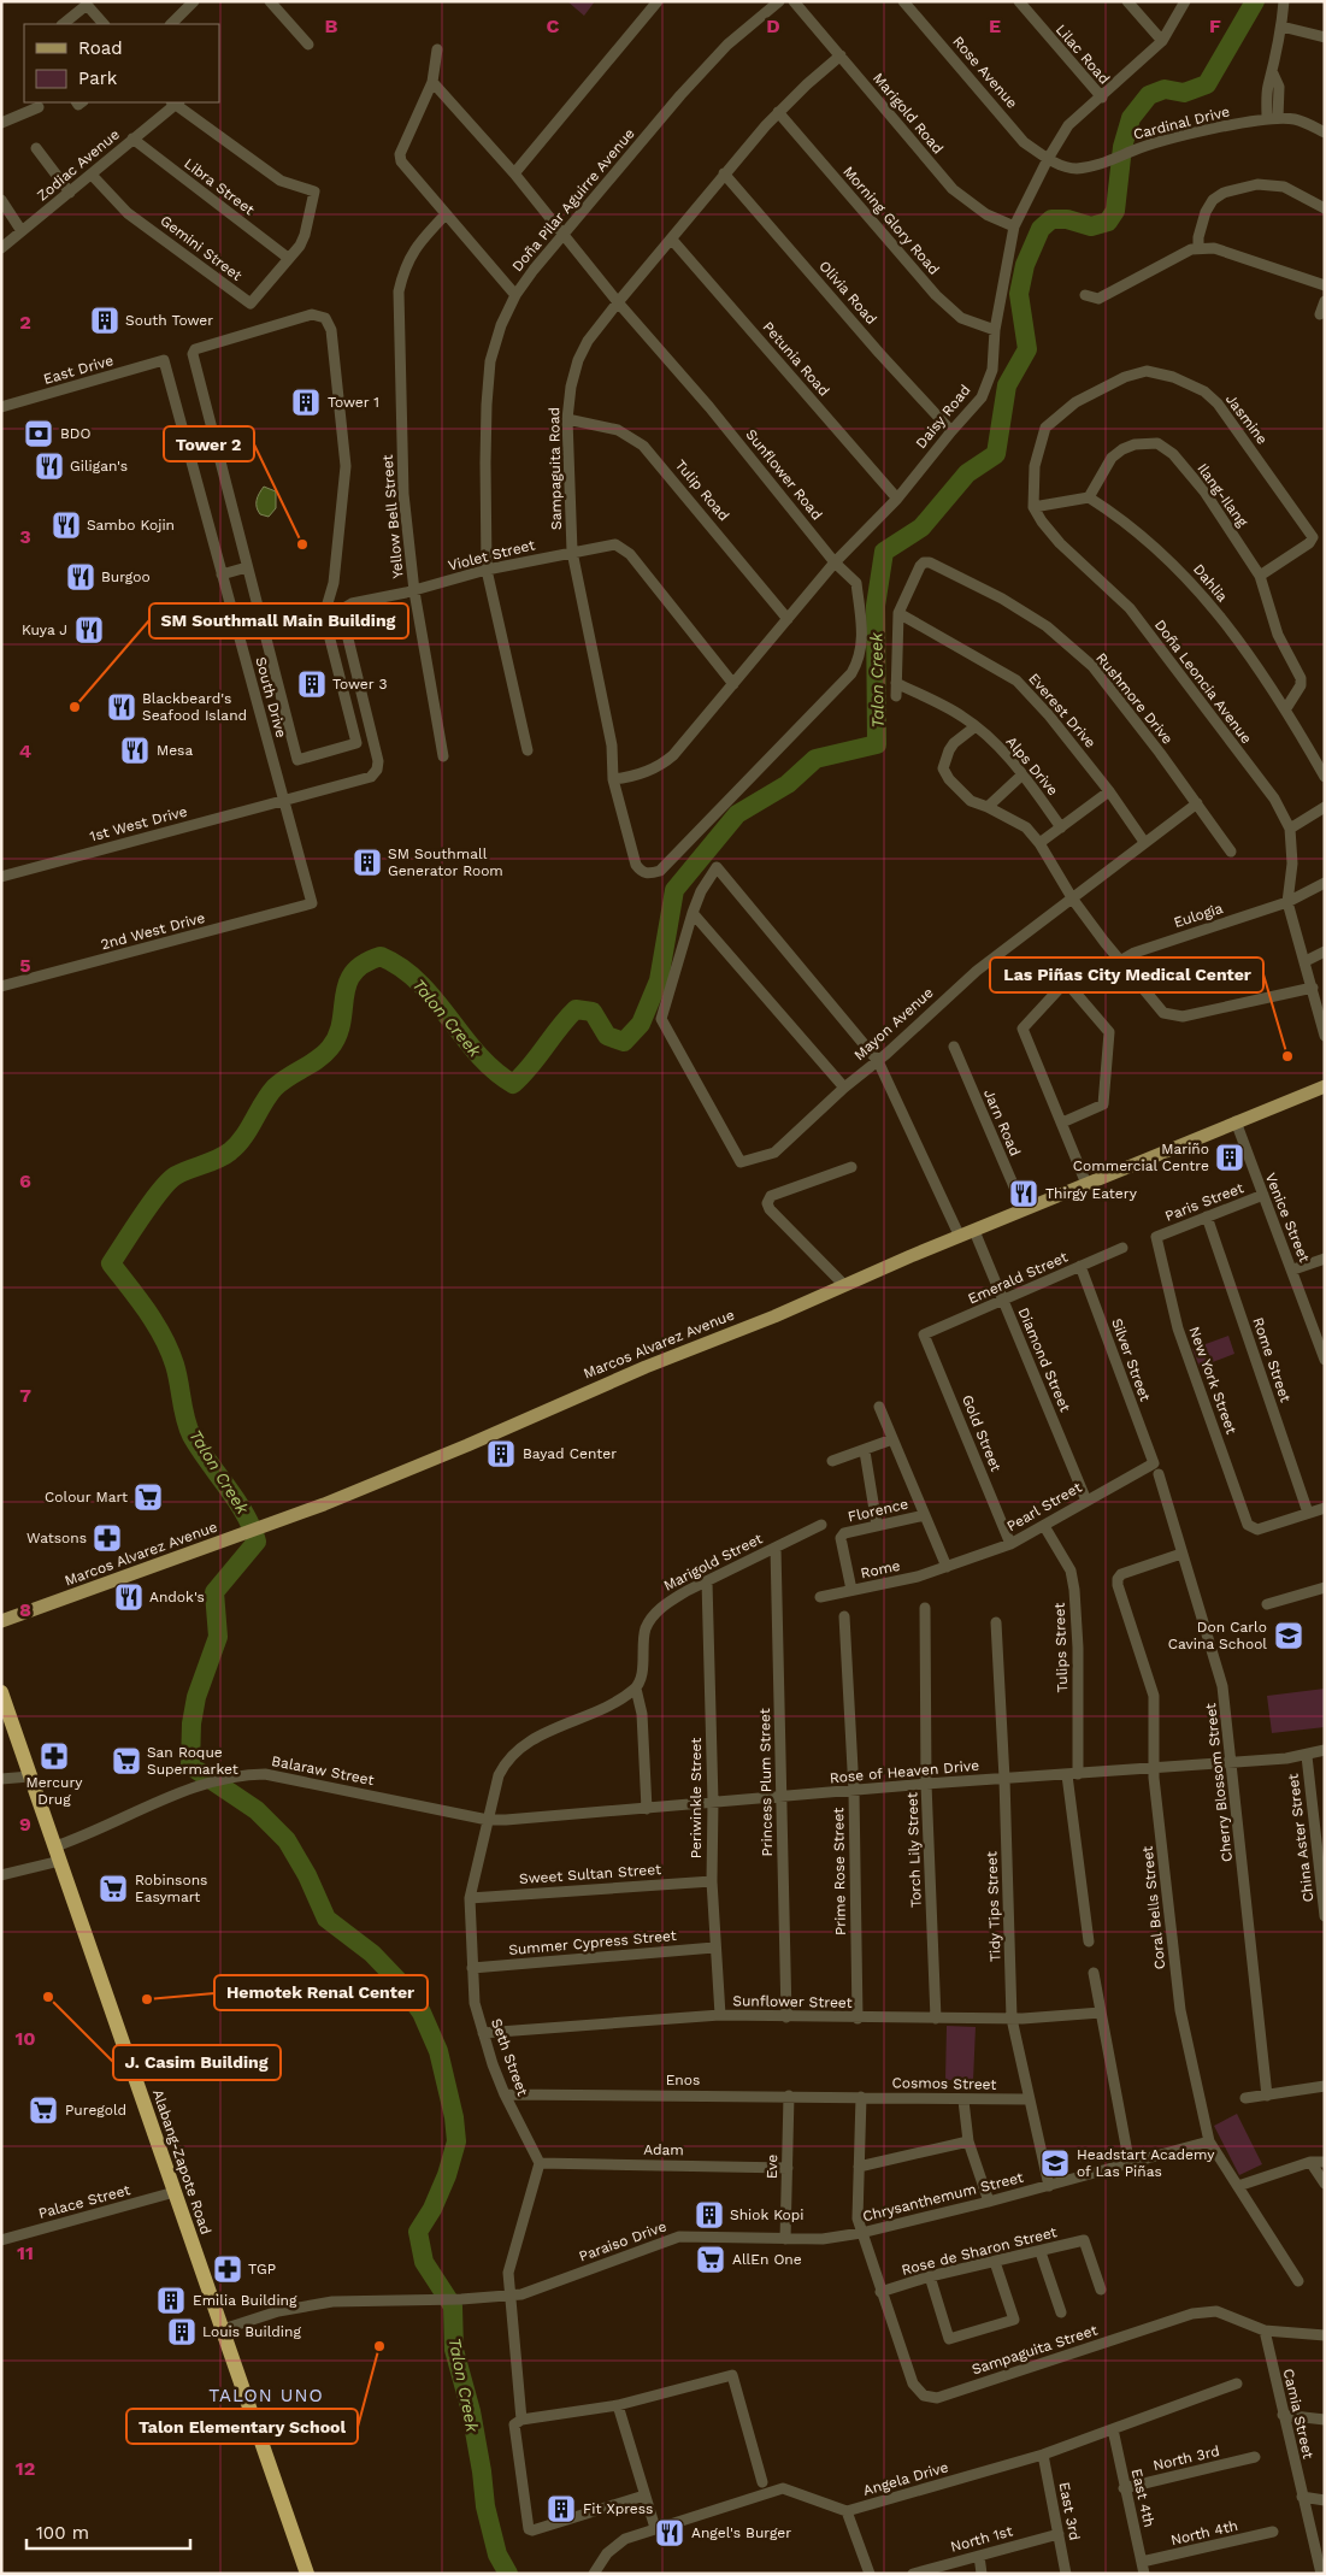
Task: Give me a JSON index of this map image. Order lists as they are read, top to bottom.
{
  "streets": {
    "highway": ["Alabang-Zapote Road"],
    "main road": ["Marcos Alvarez Avenue"],
    "street": [
      "Lilac Road",
      "Rose Avenue",
      "Marigold Road",
      "Cardinal Drive",
      "Zodiac Avenue",
      "Libra Street",
      "Doña Pilar Aguirre Avenue",
      "Morning Glory Road",
      "Gemini Street",
      "Olivia Road",
      "Petunia Road",
      "East Drive",
      "Daisy Road",
      "Jasmine",
      "Sampaguita Road",
      "Sunflower Road",
      "Tulip Road",
      "Ilang-Ilang",
      "Yellow Bell Street",
      "Violet Street",
      "Dahlia",
      "Doña Leoncia Avenue",
      "South Drive",
      "Rushmore Drive",
      "Everest Drive",
      "Alps Drive",
      "1st West Drive",
      "Eulogia",
      "2nd West Drive",
      "Mayon Avenue",
      "Jarn Road",
      "Paris Street",
      "Venice Street",
      "Emerald Street",
      "Diamond Street",
      "Silver Street",
      "Rome Street",
      "New York Street",
      "Gold Street",
      "Pearl Street",
      "Florence",
      "Marigold Street",
      "Rome",
      "Tulips Street",
      "Balaraw Street",
      "Rose of Heaven Drive",
      "Princess Plum Street",
      "Cherry Blossom Street",
      "Periwinkle Street",
      "China Aster Street",
      "Torch Lily Street",
      "Prime Rose Street",
      "Sweet Sultan Street",
      "Tidy Tips Street",
      "Coral Bells Street",
      "Summer Cypress Street",
      "Sunflower Street",
      "Seth Street",
      "Enos",
      "Cosmos Street",
      "Adam",
      "Eve",
      "Chrysanthemum Street",
      "Palace Street",
      "Paraiso Drive",
      "Rose de Sharon Street",
      "Sampaguita Street",
      "Camia Street",
      "North 3rd",
      "Angela Drive",
      "East 4th",
      "East 3rd",
      "North 4th",
      "North 1st"
    ]
  },
  "crossings": [
    ["Lilac Road", "Daisy Road"],
    ["Rose Avenue", "Cardinal Drive"],
    ["Rose Avenue", "Daisy Road"],
    ["Marigold Road", "Daisy Road"],
    ["Marigold Road", "Sampaguita Road"],
    ["Cardinal Drive", "Daisy Road"],
    ["Zodiac Avenue", "Libra Street"],
    ["Zodiac Avenue", "Gemini Street"],
    ["Libra Street", "Gemini Street"],
    ["Doña Pilar Aguirre Avenue", "Sunflower Road"],
    ["Doña Pilar Aguirre Avenue", "Violet Street"],
    ["Morning Glory Road", "Daisy Road"],
    ["Morning Glory Road", "Sampaguita Road"],
    ["Olivia Road", "Daisy Road"],
    ["Olivia Road", "Sampaguita Road"],
    ["Petunia Road", "Daisy Road"],
    ["Petunia Road", "Sampaguita Road"],
    ["East Drive", "South Drive"],
    ["Daisy Road", "Sampaguita Road"],
    ["Daisy Road", "Sunflower Road"],
    ["Daisy Road", "Tulip Road"],
    ["Daisy Road", "Violet Street"],
    ["Jasmine", "Ilang-Ilang"],
    ["Jasmine", "Doña Leoncia Avenue"],
    ["Sampaguita Road", "Sunflower Road"],
    ["Sampaguita Road", "Tulip Road"],
    ["Sampaguita Road", "Violet Street"],
    ["Ilang-Ilang", "Dahlia"],
    ["Yellow Bell Street", "Violet Street"],
    ["Violet Street", "1st West Drive"],
    ["Doña Leoncia Avenue", "Eulogia"],
    ["South Drive", "1st West Drive"],
    ["South Drive", "2nd West Drive"],
    ["Rushmore Drive", "Everest Drive"],
    ["Rushmore Drive", "Mayon Avenue"],
    ["Everest Drive", "Mayon Avenue"],
    ["Jarn Road", "Marcos Alvarez Avenue"],
    ["Paris Street", "Venice Street"],
    ["Paris Street", "Rome Street"],
    ["Paris Street", "New York Street"],
    ["Venice Street", "Marcos Alvarez Avenue"],
    ["Emerald Street", "Diamond Street"],
    ["Emerald Street", "Silver Street"],
    ["Emerald Street", "Gold Street"],
    ["Marcos Alvarez Avenue", "Diamond Street"],
    ["Diamond Street", "Pearl Street"],
    ["Silver Street", "Pearl Street"],
    ["Rome Street", "New York Street"],
    ["Gold Street", "Pearl Street"],
    ["Pearl Street", "Rome"],
    ["Pearl Street", "Tulips Street"],
    ["Florence", "Rome"],
    ["Marigold Street", "Princess Plum Street"],
    ["Marigold Street", "Periwinkle Street"],
    ["Tulips Street", "Rose of Heaven Drive"],
    ["Balaraw Street", "Rose of Heaven Drive"],
    ["Balaraw Street", "Seth Street"],
    ["Balaraw Street", "Alabang-Zapote Road"],
    ["Rose of Heaven Drive", "Princess Plum Street"],
    ["Rose of Heaven Drive", "Cherry Blossom Street"],
    ["Rose of Heaven Drive", "Periwinkle Street"],
    ["Rose of Heaven Drive", "China Aster Street"],
    ["Rose of Heaven Drive", "Torch Lily Street"],
    ["Rose of Heaven Drive", "Prime Rose Street"],
    ["Rose of Heaven Drive", "Tidy Tips Street"],
    ["Rose of Heaven Drive", "Coral Bells Street"],
    ["Rose of Heaven Drive", "Seth Street"],
    ["Princess Plum Street", "Sunflower Street"],
    ["Cherry Blossom Street", "Coral Bells Street"],
    ["Periwinkle Street", "Sweet Sultan Street"],
    ["Periwinkle Street", "Summer Cypress Street"],
    ["Periwinkle Street", "Sunflower Street"],
    ["Torch Lily Street", "Sunflower Street"],
    ["Prime Rose Street", "Sunflower Street"],
    ["Sweet Sultan Street", "Seth Street"],
    ["Tidy Tips Street", "Sunflower Street"],
    ["Tidy Tips Street", "Cosmos Street"],
    ["Tidy Tips Street", "Chrysanthemum Street"],
    ["Coral Bells Street", "Chrysanthemum Street"],
    ["Summer Cypress Street", "Seth Street"],
    ["Sunflower Street", "Seth Street"],
    ["Seth Street", "Enos"],
    ["Seth Street", "Adam"],
    ["Enos", "Cosmos Street"],
    ["Enos", "Eve"],
    ["Enos", "Sampaguita Street"],
    ["Cosmos Street", "Sampaguita Street"],
    ["Adam", "Eve"],
    ["Alabang-Zapote Road", "Palace Street"],
    ["Alabang-Zapote Road", "Paraiso Drive"],
    ["Eve", "Chrysanthemum Street"],
    ["Eve", "Paraiso Drive"],
    ["Chrysanthemum Street", "Paraiso Drive"],
    ["Chrysanthemum Street", "Sampaguita Street"],
    ["Rose de Sharon Street", "Sampaguita Street"],
    ["Sampaguita Street", "Camia Street"],
    ["North 3rd", "East 4th"],
    ["Angela Drive", "East 4th"],
    ["Angela Drive", "East 3rd"],
    ["East 4th", "North 4th"],
    ["East 3rd", "North 1st"]
  ],
  "districts": ["TALON UNO"],
  "water": ["Talon Creek"],
  "places": {
    "building": [
      "South Tower",
      "Tower 1",
      "Tower 3",
      "SM Southmall Generator Room",
      "Mariño Commercial Centre",
      "Bayad Center",
      "Shiok Kopi",
      "Emilia Building",
      "Louis Building",
      "Fit Xpress"
    ],
    "bank": ["BDO"],
    "restaurant": [
      "Giligan's",
      "Sambo Kojin",
      "Burgoo",
      "Kuya J",
      "Blackbeard's Seafood Island",
      "Mesa",
      "Thirgy Eatery",
      "Andok's",
      "Angel's Burger"
    ],
    "other": [
      "Tower 2",
      "SM Southmall Main Building",
      "Las Piñas City Medical Center",
      "J. Casim Building",
      "Hemotek Renal Center",
      "Talon Elementary School"
    ],
    "supermarket": [
      "Colour Mart",
      "San Roque Supermarket",
      "Robinsons Easymart",
      "Puregold",
      "AllEn One"
    ],
    "pharmacy": ["Watsons", "Mercury Drug", "TGP"],
    "school or university": ["Don Carlo Cavina School", "Headstart Academy of Las Piñas"]
  },
  "legend": ["Road", "Park"],
  "scale_bar": "100 m",
  "grid": {
    "columns": [
      "B",
      "C",
      "D",
      "E",
      "F"
    ],
    "rows": [
      "2",
      "3",
      "4",
      "5",
      "6",
      "7",
      "8",
      "9",
      "10",
      "11",
      "12"
    ]
  }
}
